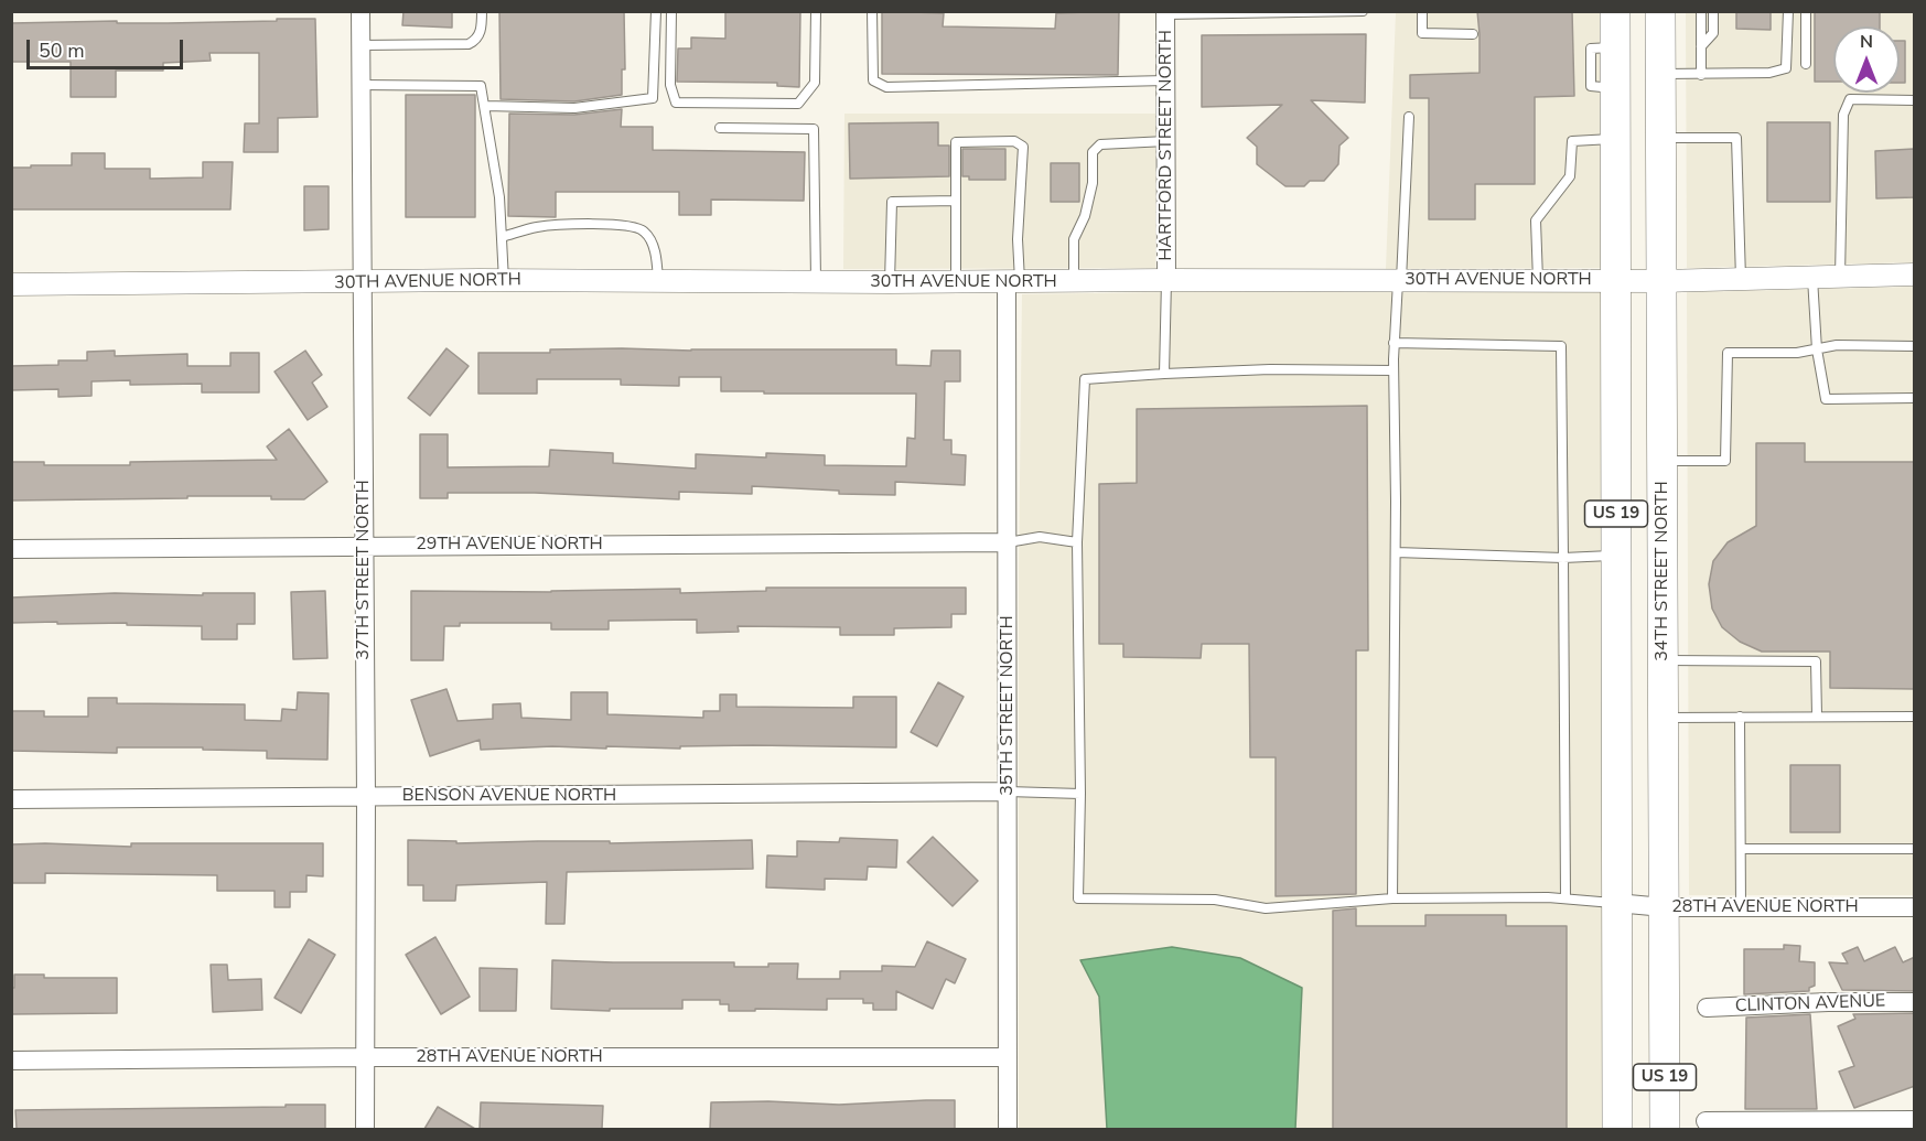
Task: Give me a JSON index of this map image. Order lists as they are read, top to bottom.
{
  "streets": {
    "highway": ["US 19", "34TH STREET NORTH"],
    "street": [
      "HARTFORD STREET NORTH",
      "30TH AVENUE NORTH",
      "29TH AVENUE NORTH",
      "37TH STREET NORTH",
      "35TH STREET NORTH",
      "BENSON AVENUE NORTH",
      "28TH AVENUE NORTH",
      "CLINTON AVENUE"
    ]
  },
  "crossings": [
    ["HARTFORD STREET NORTH", "30TH AVENUE NORTH"],
    ["30TH AVENUE NORTH", "US 19"],
    ["30TH AVENUE NORTH", "37TH STREET NORTH"],
    ["30TH AVENUE NORTH", "34TH STREET NORTH"],
    ["30TH AVENUE NORTH", "35TH STREET NORTH"],
    ["US 19", "28TH AVENUE NORTH"],
    ["29TH AVENUE NORTH", "37TH STREET NORTH"],
    ["29TH AVENUE NORTH", "35TH STREET NORTH"],
    ["37TH STREET NORTH", "BENSON AVENUE NORTH"],
    ["37TH STREET NORTH", "28TH AVENUE NORTH"],
    ["34TH STREET NORTH", "28TH AVENUE NORTH"],
    ["35TH STREET NORTH", "BENSON AVENUE NORTH"],
    ["35TH STREET NORTH", "28TH AVENUE NORTH"]
  ],
  "scale_bar": "50 m",
  "north": "top"
}
